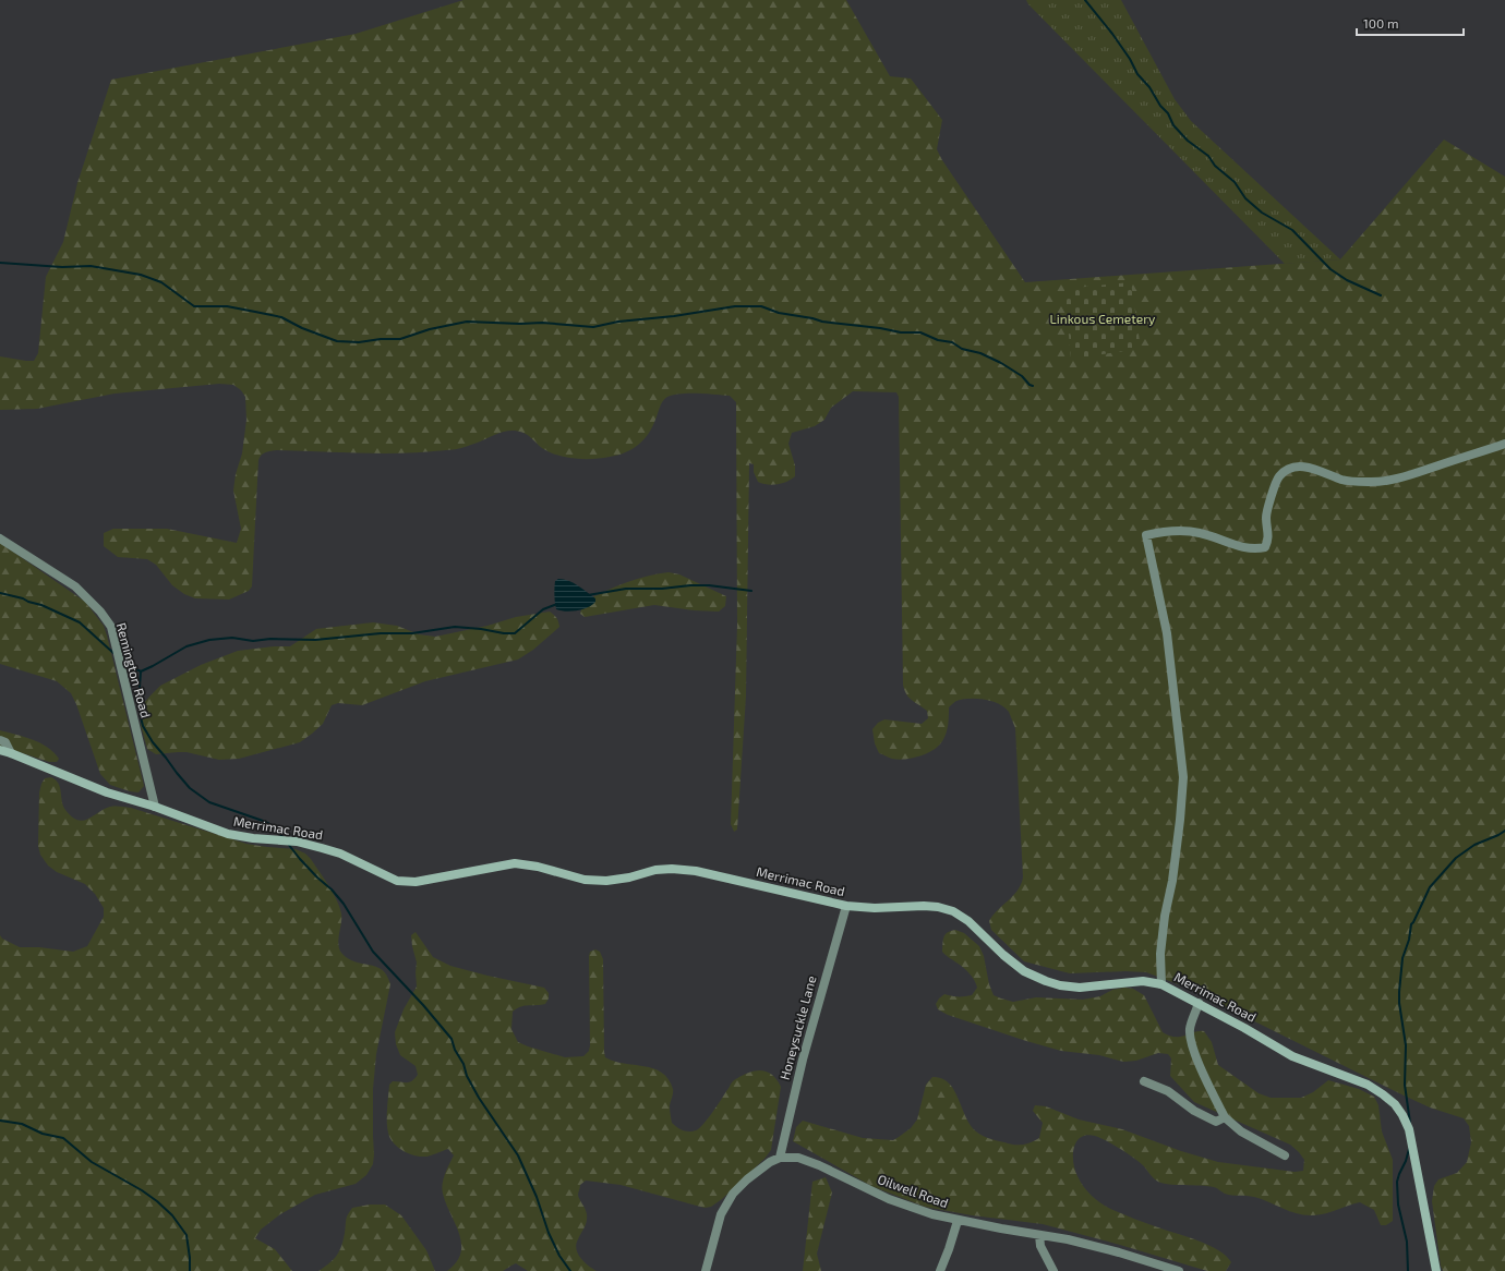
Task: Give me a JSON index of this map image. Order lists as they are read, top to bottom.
{
  "streets": {
    "street": [
      "Remington Road",
      "Merrimac Road",
      "Honeysuckle Lane",
      "Oilwell Road"
    ]
  },
  "crossings": [
    ["Remington Road", "Merrimac Road"],
    ["Merrimac Road", "Honeysuckle Lane"],
    ["Honeysuckle Lane", "Oilwell Road"]
  ],
  "parks": ["Linkous Cemetery"],
  "scale_bar": "100 m"
}
